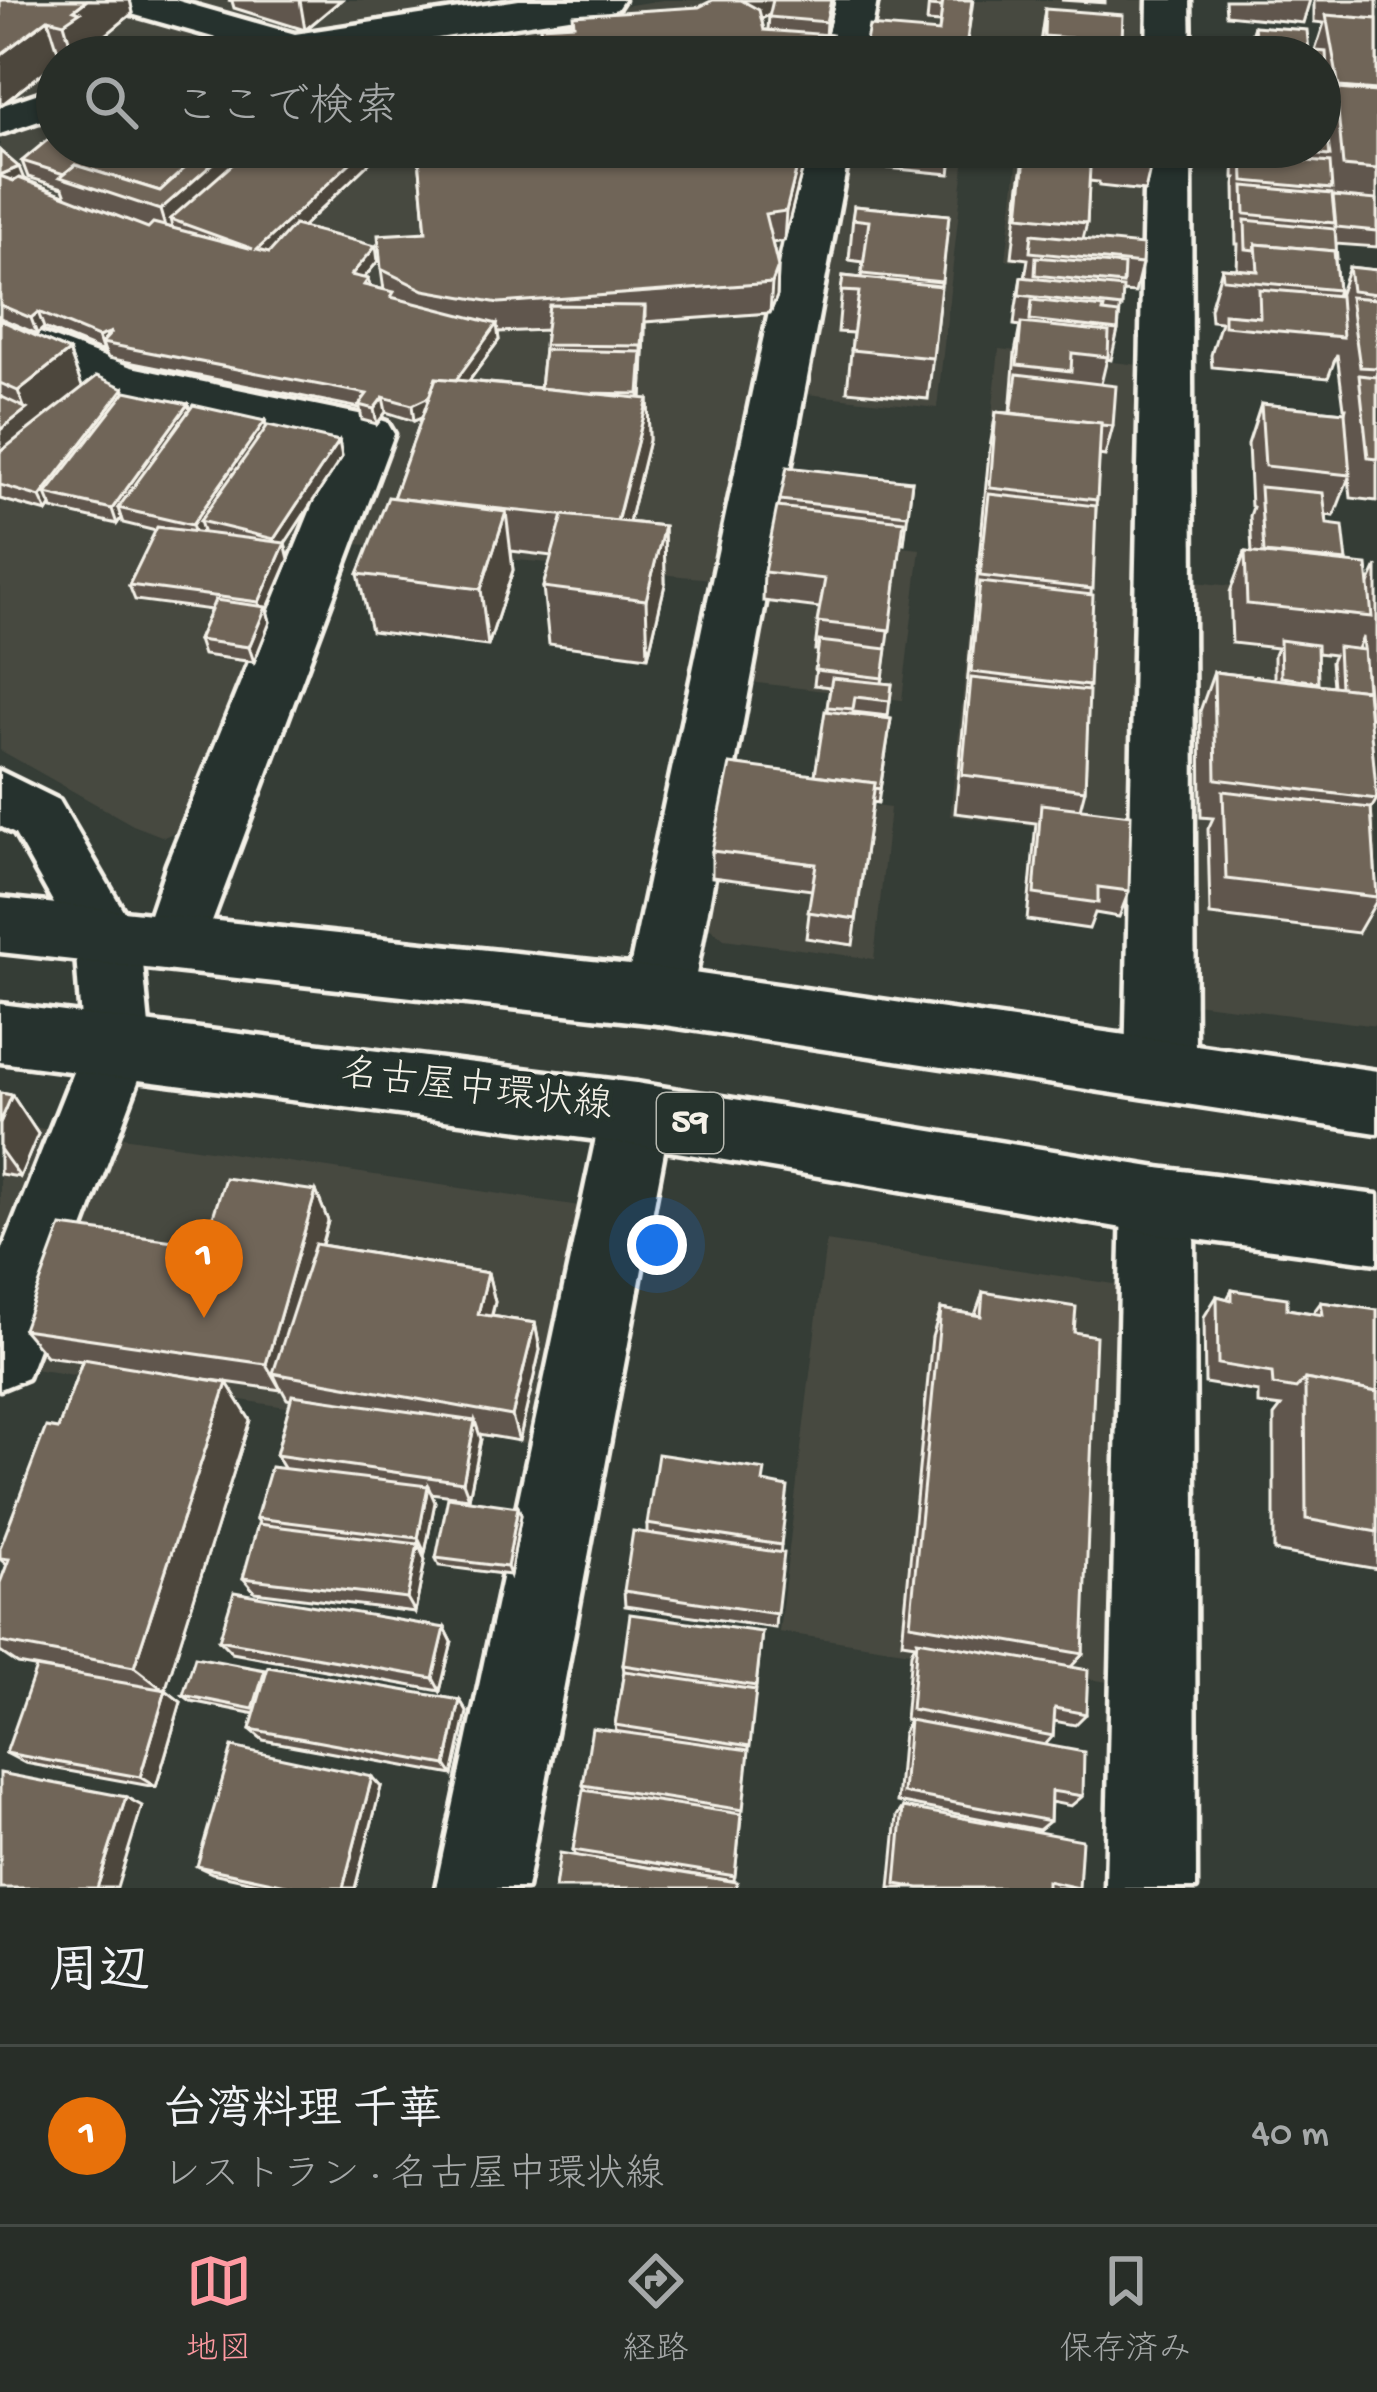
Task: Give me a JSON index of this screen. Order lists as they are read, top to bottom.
{
  "streets": {
    "street": ["名古屋中環状線", "59"]
  },
  "page": {
    "search": "ここで検索",
    "pins": "1",
    "heading": "周辺",
    "list": [
      {
        "mark": "1",
        "name": "台湾料理 千華",
        "note": "レストラン · 名古屋中環状線",
        "value": "40 m"
      }
    ],
    "nav": ["地図", "経路", "保存済み"]
  }
}
